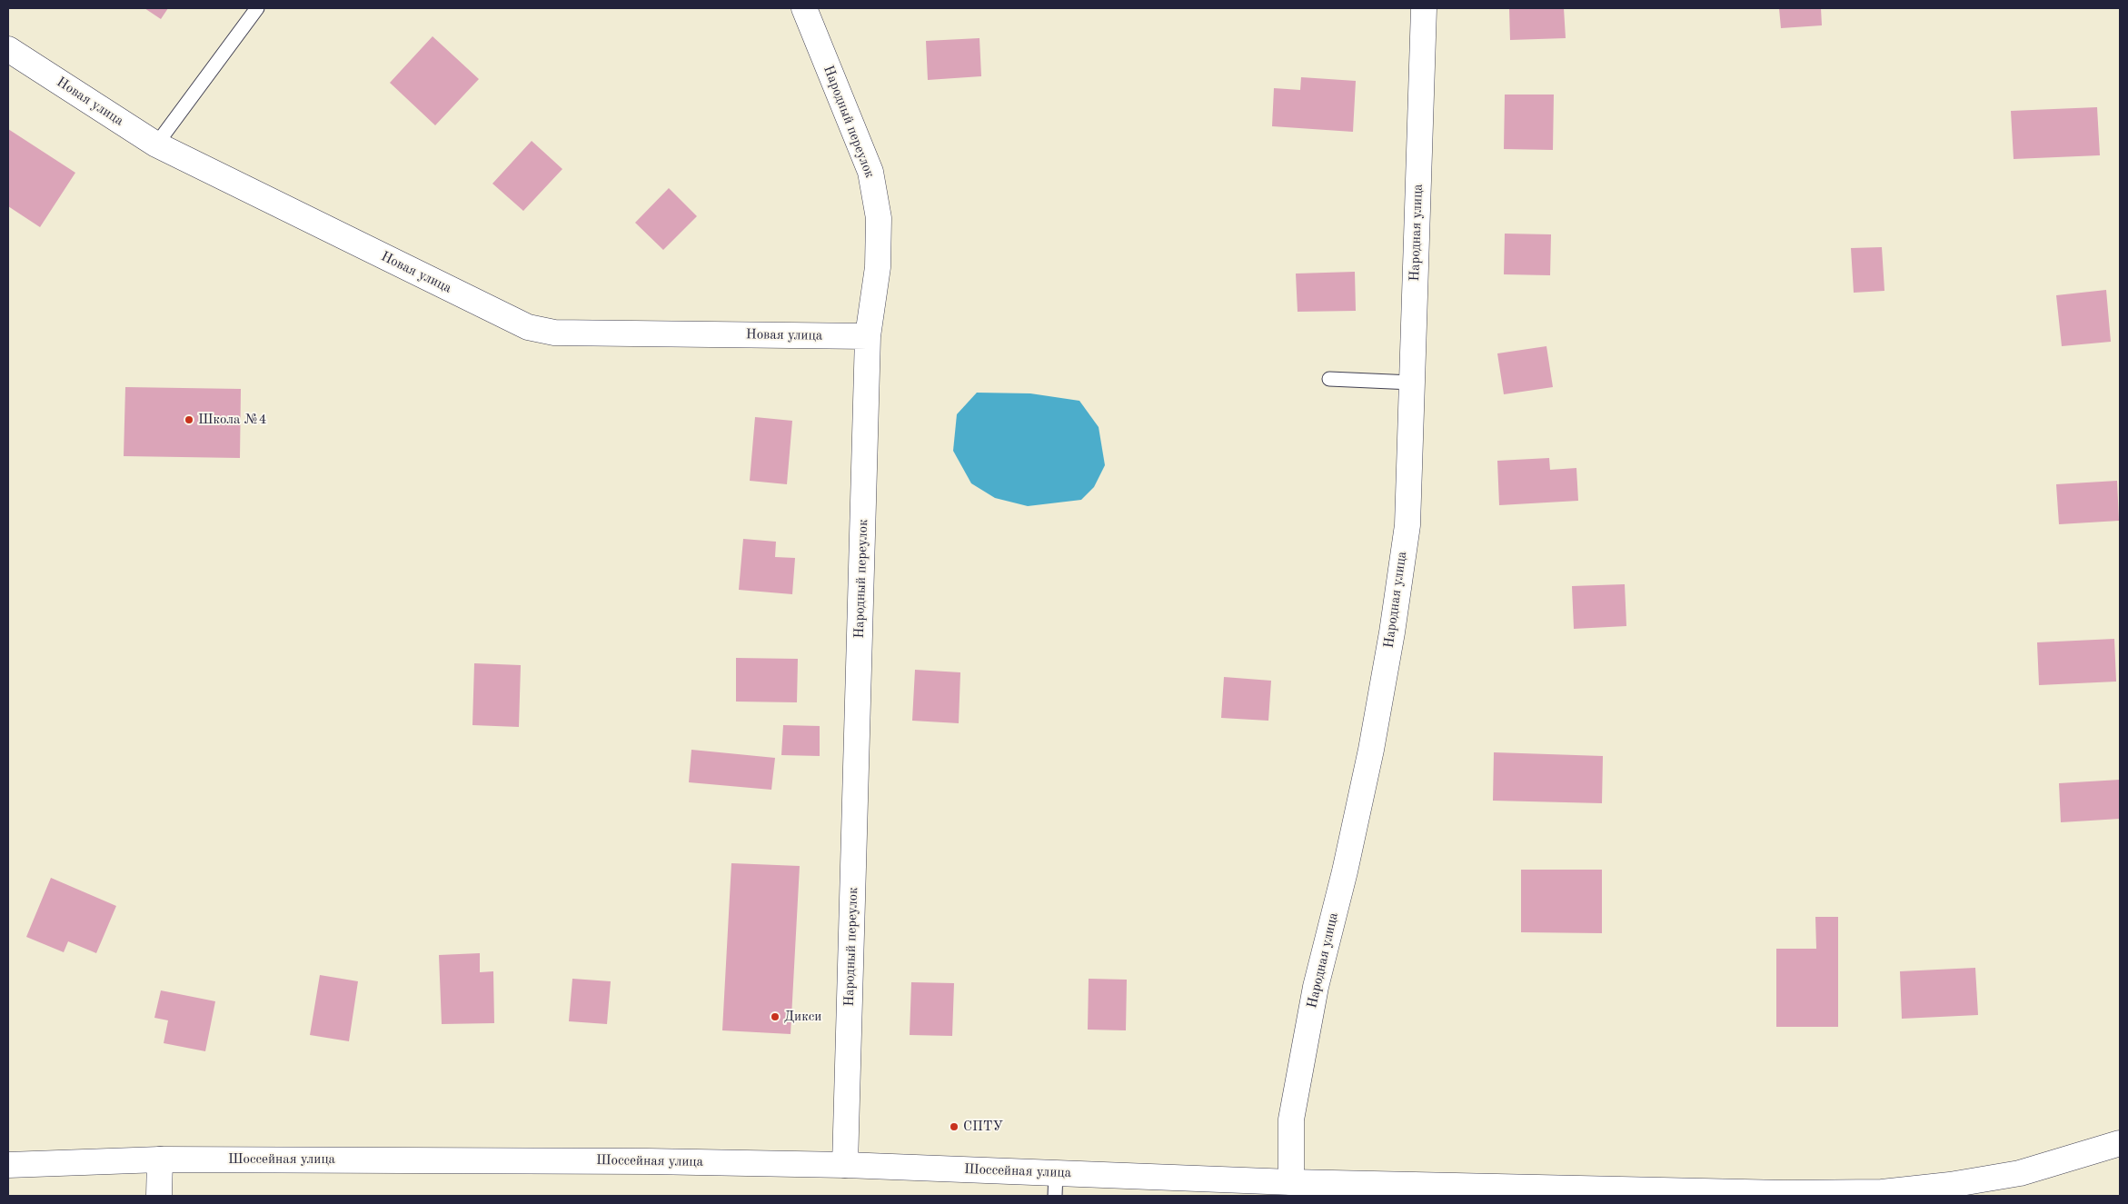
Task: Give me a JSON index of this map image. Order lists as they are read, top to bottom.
{
  "streets": {
    "street": [
      "Новая улица",
      "Народный переулок",
      "Народная улица",
      "Шоссейная улица"
    ]
  },
  "crossings": [
    ["Новая улица", "Народный переулок"],
    ["Народный переулок", "Шоссейная улица"],
    ["Народная улица", "Шоссейная улица"]
  ],
  "places": ["Школа №4", "Дикси", "СПТУ"]
}
